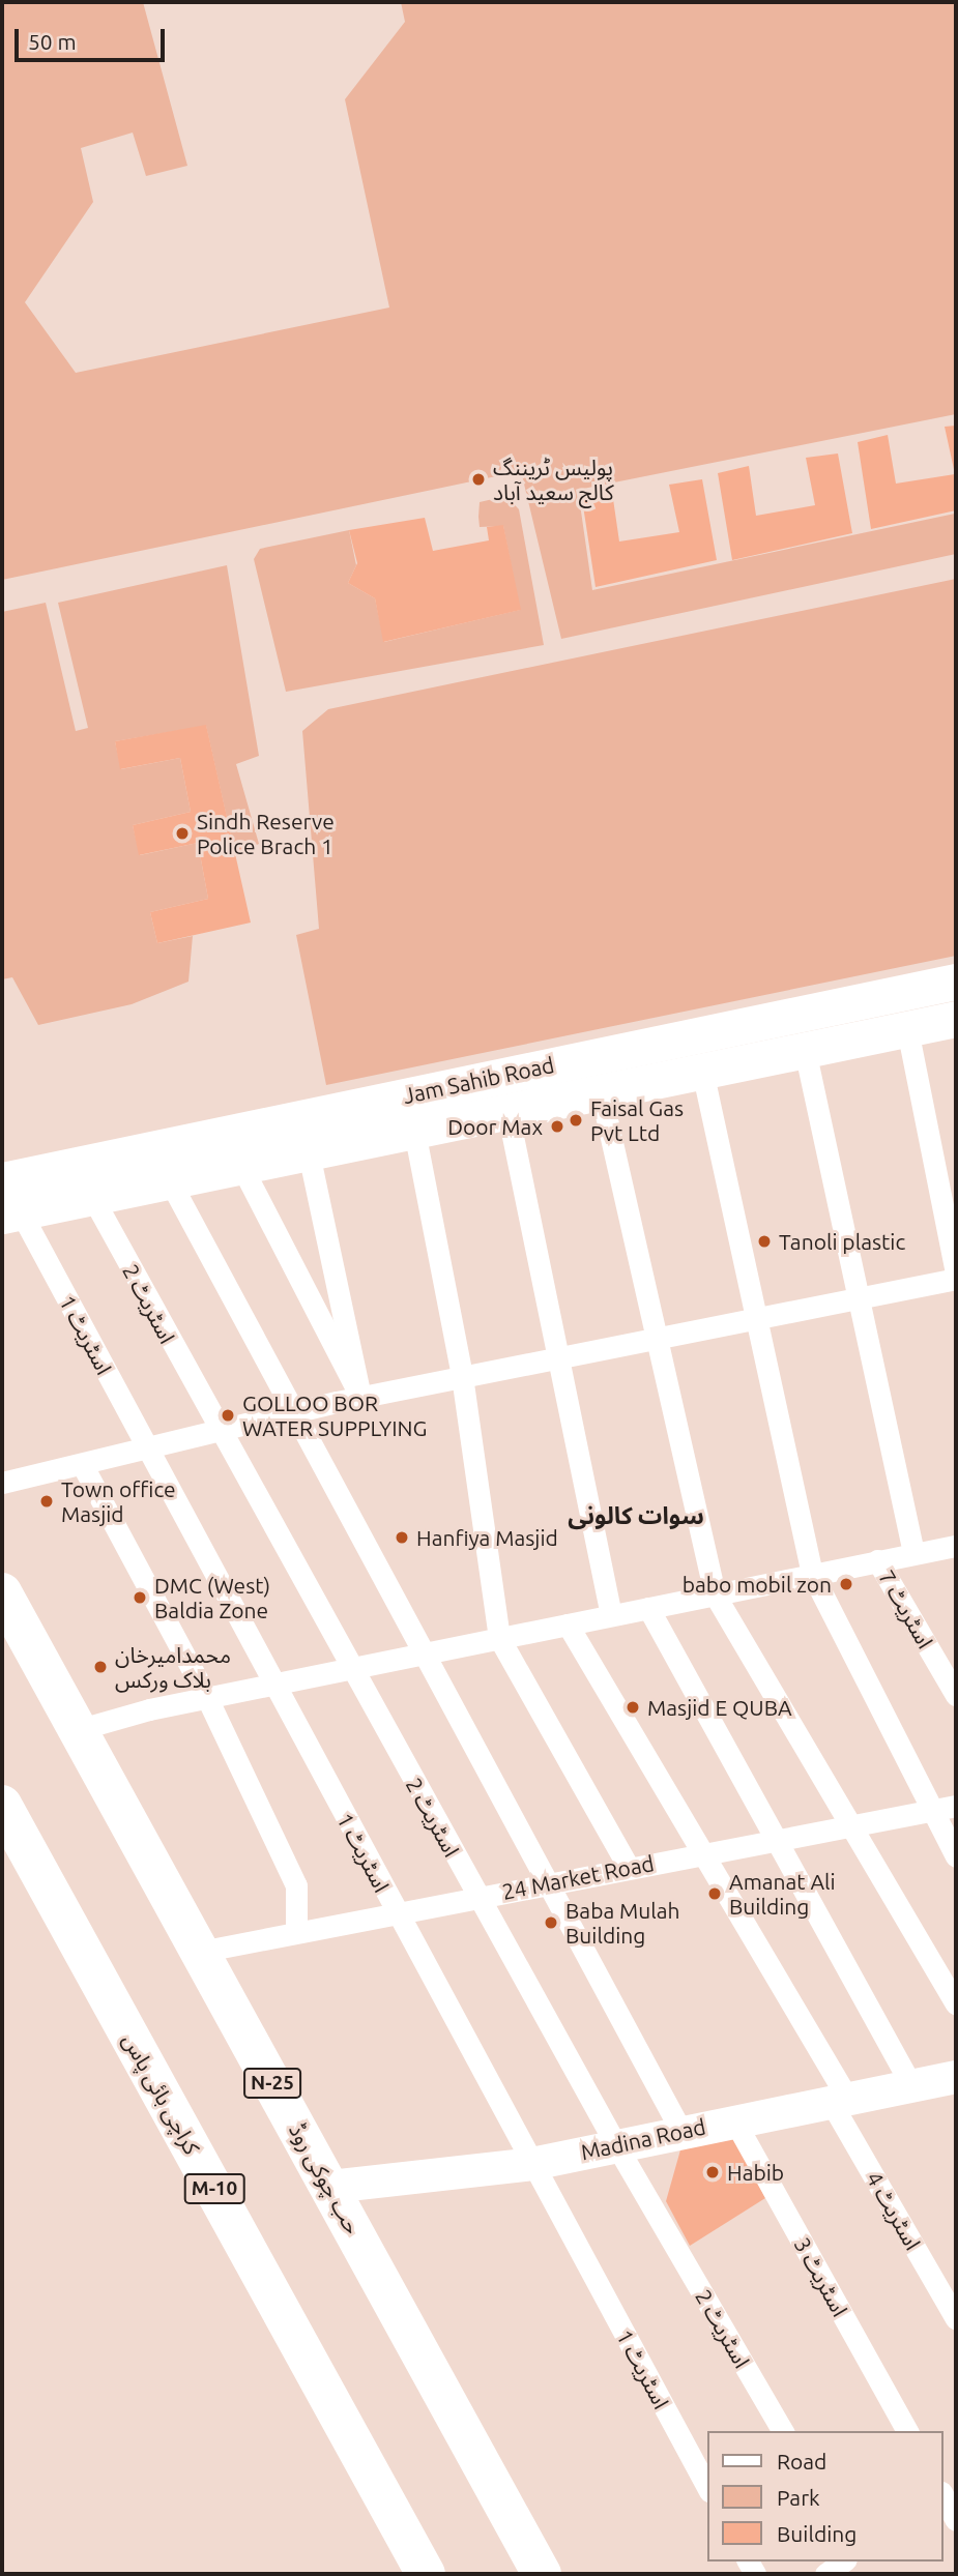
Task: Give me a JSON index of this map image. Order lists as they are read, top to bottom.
{
  "streets": {
    "highway": [
      "N-25",
      "کراچی بائی پاس",
      "حب چوکی روڈ",
      "M-10"
    ],
    "main road": ["Jam Sahib Road"],
    "street": [
      "اسٹریٹ 2",
      "اسٹریٹ 1",
      "اسٹریٹ 7",
      "24 Market Road",
      "Madina Road",
      "اسٹریٹ 4",
      "اسٹریٹ 3"
    ]
  },
  "crossings": [
    ["Jam Sahib Road", "اسٹریٹ 2"],
    ["Jam Sahib Road", "اسٹریٹ 1"],
    ["اسٹریٹ 2", "24 Market Road"],
    ["اسٹریٹ 2", "Madina Road"],
    ["اسٹریٹ 1", "24 Market Road"],
    ["اسٹریٹ 1", "Madina Road"],
    ["24 Market Road", "حب چوکی روڈ"],
    ["24 Market Road", "اسٹریٹ 4"],
    ["Madina Road", "حب چوکی روڈ"],
    ["Madina Road", "اسٹریٹ 4"],
    ["Madina Road", "اسٹریٹ 3"]
  ],
  "districts": ["سوات کالونی"],
  "places": [
    "پولیس ٹریننگ کالج سعید آباد",
    "Sindh Reserve Police Brach 1",
    "Faisal Gas Pvt Ltd",
    "Door Max",
    "Tanoli plastic",
    "GOLLOO BOR WATER SUPPLYING",
    "Town office Masjid",
    "Hanfiya Masjid",
    "babo mobil zon",
    "DMC (West) Baldia Zone",
    "محمداميرخان بلاک ورکس",
    "Masjid E QUBA",
    "Amanat Ali Building",
    "Baba Mulah Building",
    "Habib"
  ],
  "legend": ["Road", "Park", "Building"],
  "scale_bar": "50 m"
}
